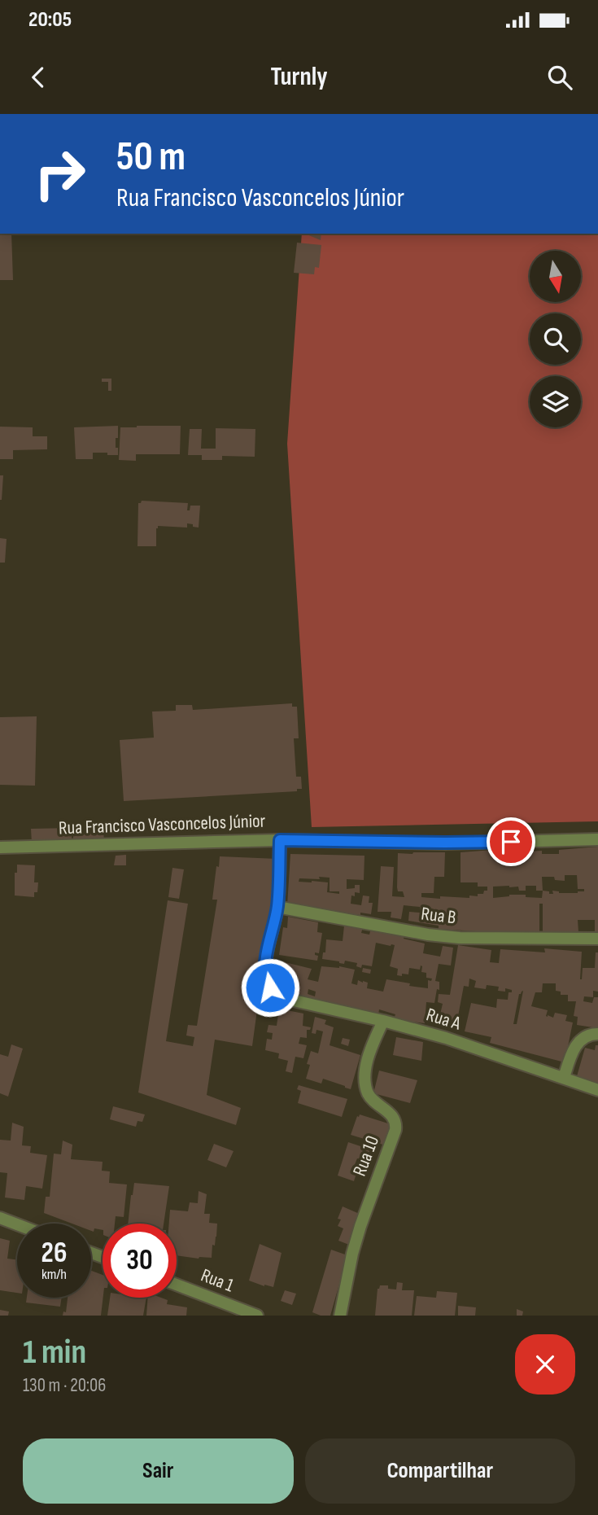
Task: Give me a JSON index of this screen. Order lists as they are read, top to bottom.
{
  "streets": {
    "street": [
      "Rua Francisco Vasconcelos Júnior",
      "Rua B",
      "Rua A",
      "Rua 10",
      "Rua 1"
    ]
  },
  "crossings": [
    ["Rua B", "Rua A"],
    ["Rua A", "Rua 10"]
  ],
  "north": "bottom",
  "page": {
    "status": "20:05",
    "header": "Turnly",
    "turn": ["50 m", "Rua Francisco Vasconcelos Júnior"],
    "speed": "26 km/h",
    "limit": "30",
    "heading": ["1 min", "130 m · 20:06"],
    "buttons": ["Sair", "Compartilhar"]
  }
}
